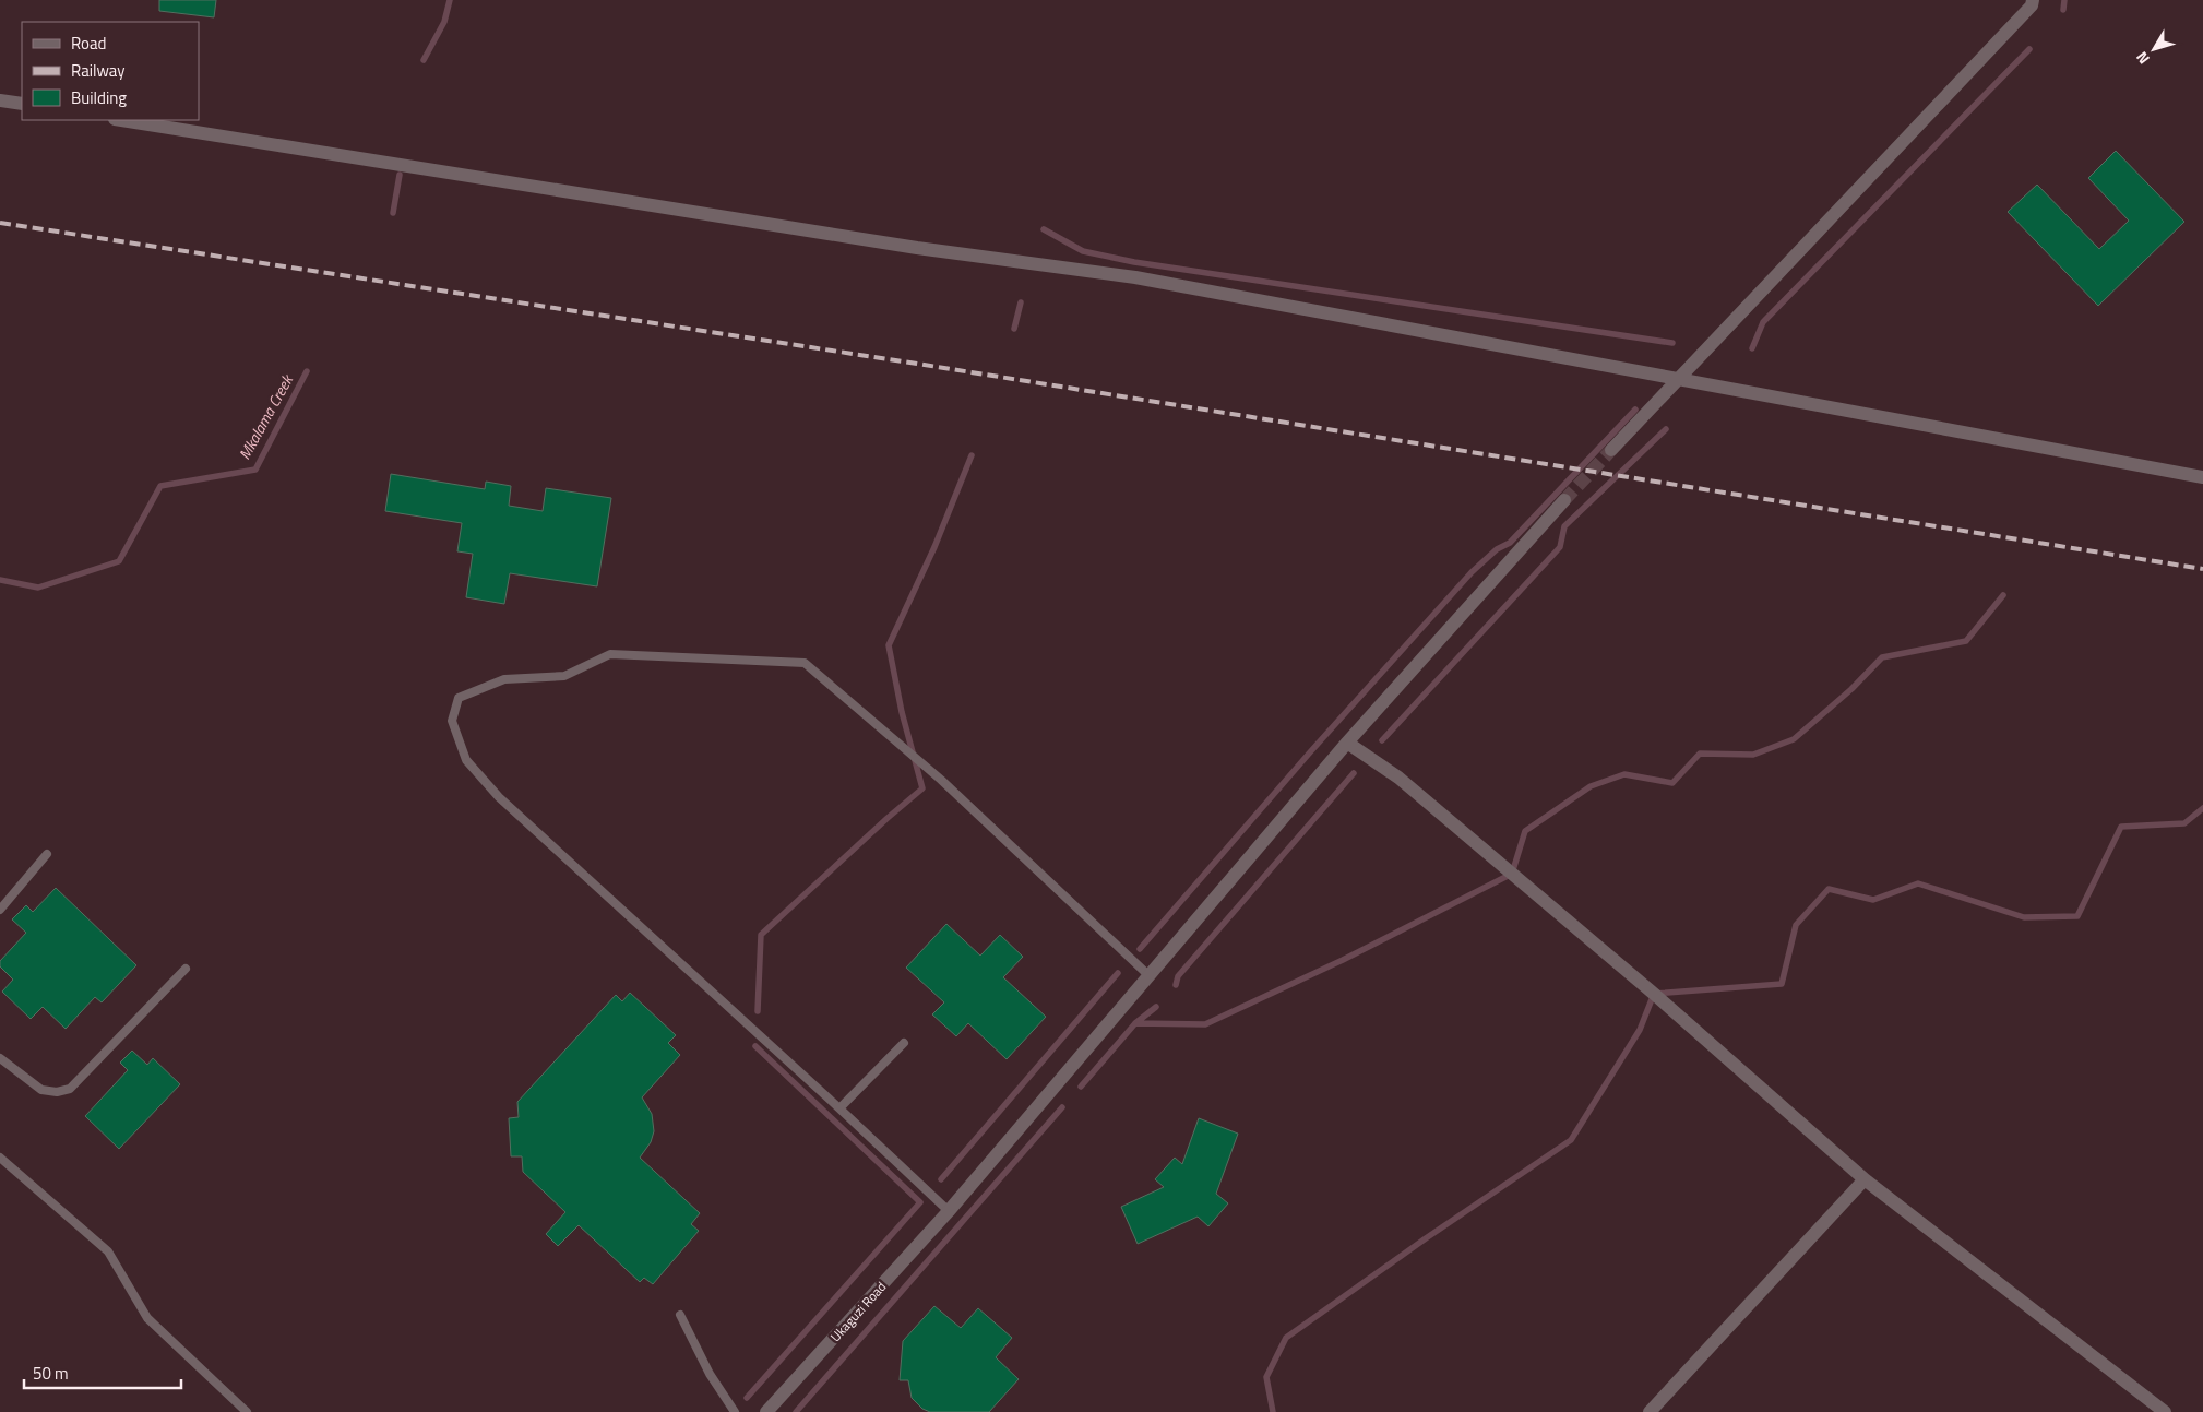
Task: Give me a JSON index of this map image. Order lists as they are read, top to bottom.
{
  "streets": {
    "street": ["Ukaguzi Road"]
  },
  "water": ["Mkalama Creek"],
  "legend": ["Road", "Railway", "Building"],
  "scale_bar": "50 m",
  "north": "bottom left"
}
